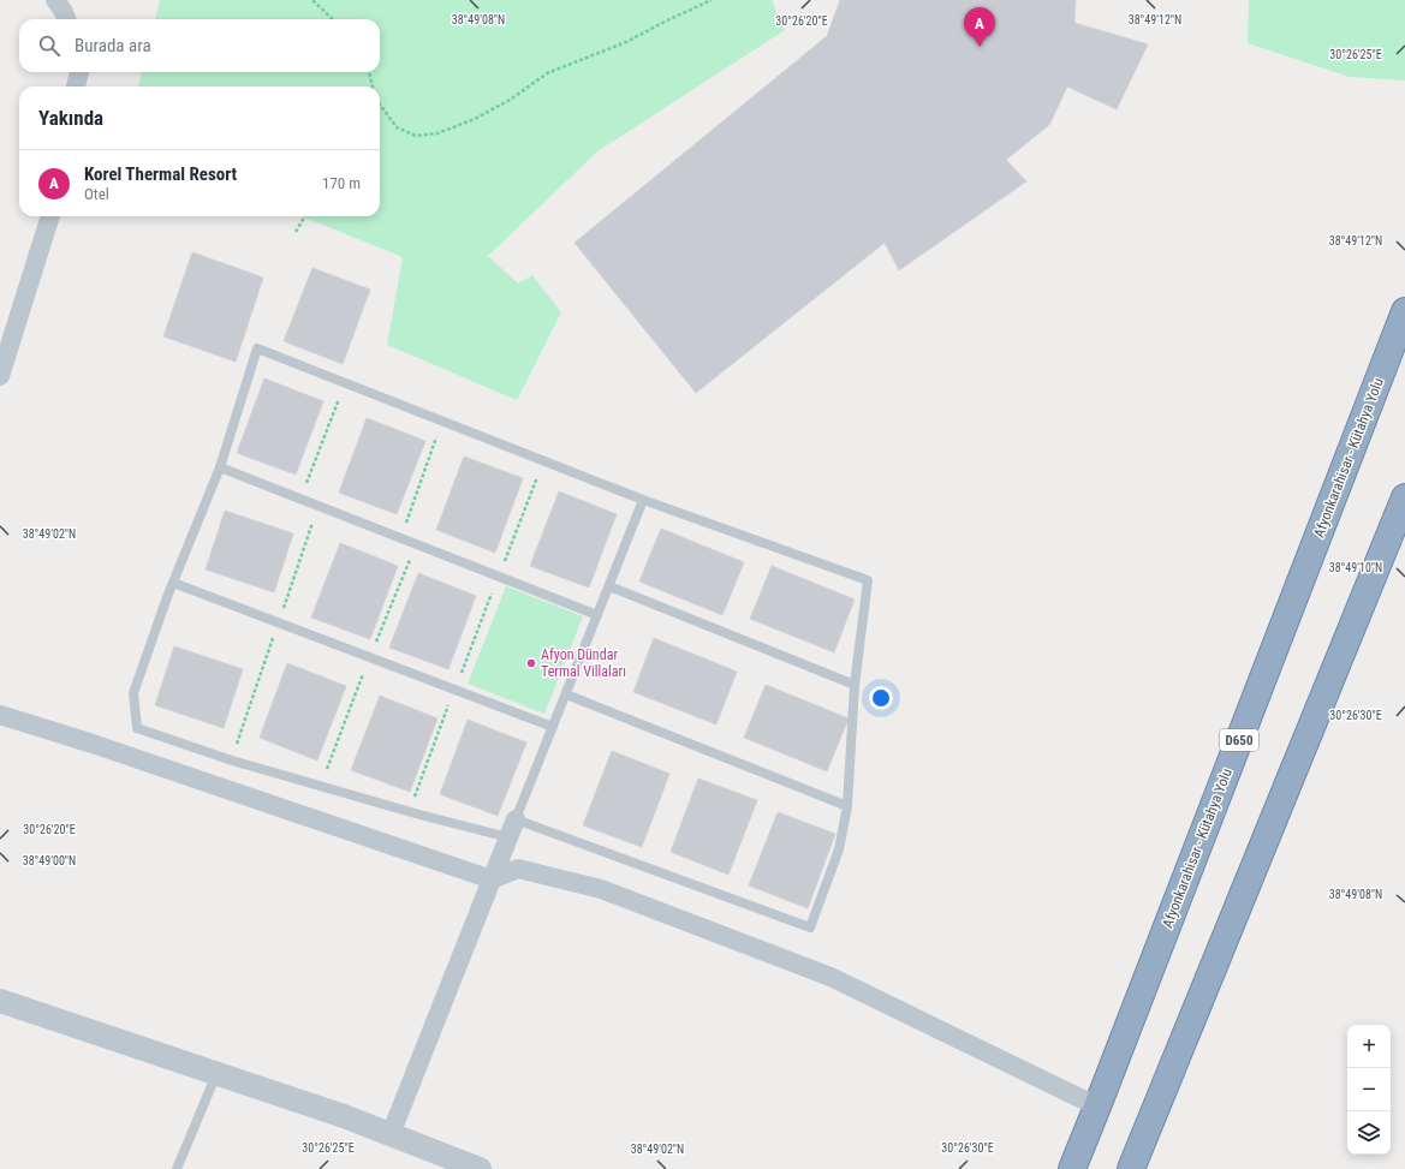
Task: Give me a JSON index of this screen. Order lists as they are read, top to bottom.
{
  "streets": {
    "highway": ["Afyonkarahisar - Kütahya Yolu", "D650"]
  },
  "places": ["Afyon Dündar Termal Villaları"],
  "page": {
    "pins": "A",
    "search": "Burada ara",
    "heading": "Yakında",
    "list": [
      {
        "mark": "A",
        "name": "Korel Thermal Resort",
        "note": "Otel",
        "value": "170 m"
      }
    ],
    "map_buttons": ["+", "−"]
  },
  "coordinates": [
    "38°49'08\"N",
    "38°49'12\"N",
    "30°26'20\"E",
    "30°26'25\"E",
    "38°49'02\"N",
    "38°49'10\"N",
    "30°26'30\"E",
    "38°49'00\"N"
  ]
}
